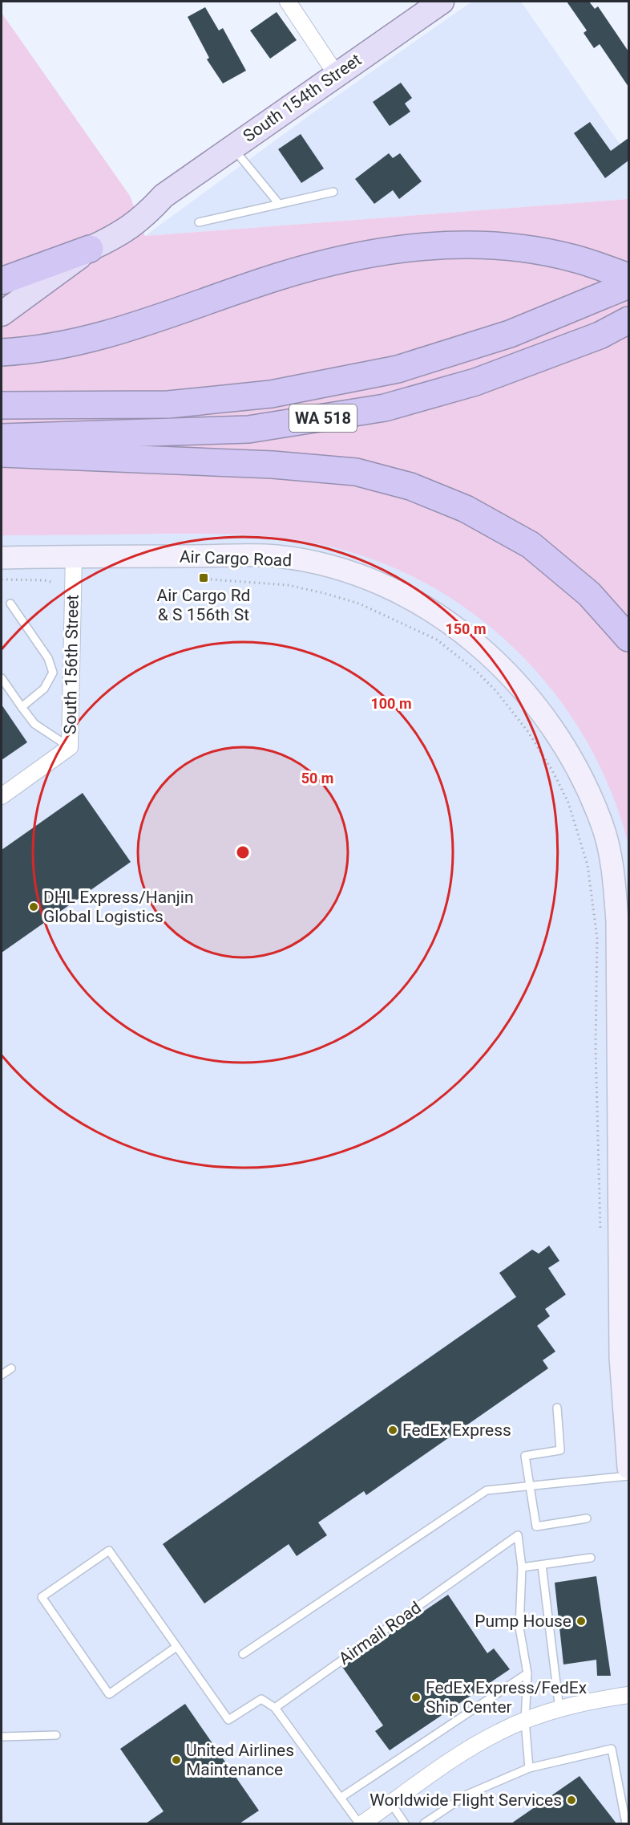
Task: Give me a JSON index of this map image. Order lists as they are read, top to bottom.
{
  "streets": {
    "highway": ["WA 518"],
    "main road": ["South 154th Street"],
    "street": ["Air Cargo Road", "South 156th Street"],
    "lane": ["Airmail Road"]
  },
  "crossings": [
    ["Air Cargo Road", "South 156th Street"]
  ],
  "places": {
    "transit": ["Air Cargo Rd & S 156th St"],
    "other": [
      "DHL Express/Hanjin Global Logistics",
      "FedEx Express",
      "Pump House",
      "FedEx Express/FedEx Ship Center",
      "United Airlines Maintenance",
      "Worldwide Flight Services"
    ]
  },
  "rings": ["150 m", "100 m", "50 m"]
}
